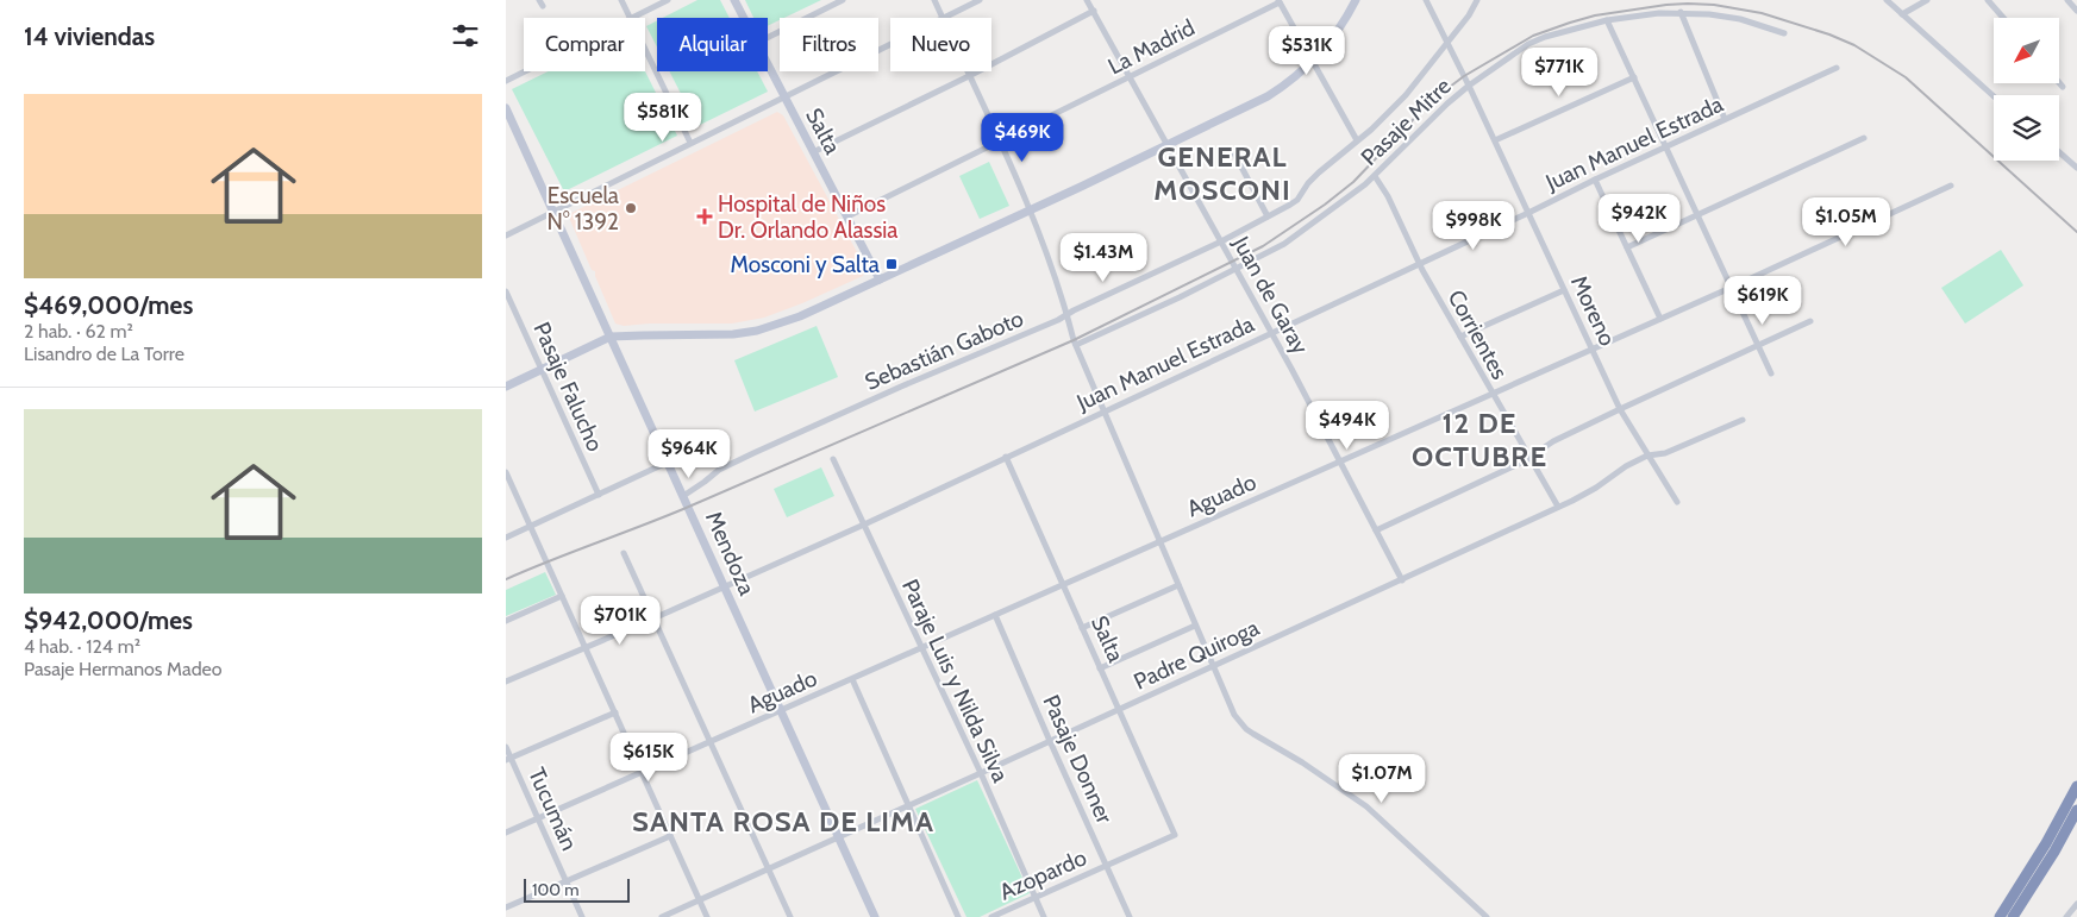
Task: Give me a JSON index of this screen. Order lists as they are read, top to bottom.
{
  "streets": {
    "street": [
      "La Madrid",
      "Pasaje Mitre",
      "Salta",
      "Juan Manuel Estrada",
      "Juan de Garay",
      "Moreno",
      "Corrientes",
      "Sebastián Gaboto",
      "Pasaje Falucho",
      "Aguado",
      "Mendoza",
      "Padre Quiroga",
      "Paraje Luis y Nilda Silva",
      "Pasaje Donner",
      "Tucumán",
      "Azopardo"
    ]
  },
  "crossings": [
    ["La Madrid", "Salta"],
    ["La Madrid", "Juan de Garay"],
    ["Pasaje Mitre", "Juan de Garay"],
    ["Pasaje Mitre", "Moreno"],
    ["Pasaje Mitre", "Corrientes"],
    ["Salta", "Juan Manuel Estrada"],
    ["Salta", "Aguado"],
    ["Salta", "Padre Quiroga"],
    ["Salta", "Azopardo"],
    ["Juan Manuel Estrada", "Juan de Garay"],
    ["Juan Manuel Estrada", "Moreno"],
    ["Juan Manuel Estrada", "Corrientes"],
    ["Juan Manuel Estrada", "Mendoza"],
    ["Juan Manuel Estrada", "Paraje Luis y Nilda Silva"],
    ["Juan de Garay", "Sebastián Gaboto"],
    ["Juan de Garay", "Aguado"],
    ["Juan de Garay", "Padre Quiroga"],
    ["Moreno", "Sebastián Gaboto"],
    ["Moreno", "Aguado"],
    ["Moreno", "Padre Quiroga"],
    ["Corrientes", "Aguado"],
    ["Corrientes", "Padre Quiroga"],
    ["Sebastián Gaboto", "Mendoza"],
    ["Aguado", "Mendoza"],
    ["Aguado", "Paraje Luis y Nilda Silva"],
    ["Aguado", "Pasaje Donner"],
    ["Aguado", "Tucumán"],
    ["Mendoza", "Padre Quiroga"],
    ["Padre Quiroga", "Paraje Luis y Nilda Silva"],
    ["Padre Quiroga", "Pasaje Donner"],
    ["Paraje Luis y Nilda Silva", "Azopardo"],
    ["Pasaje Donner", "Azopardo"]
  ],
  "districts": ["GENERAL MOSCONI", "12 DE OCTUBRE", "SANTA ROSA DE LIMA"],
  "places": {
    "other": ["Escuela N° 1392"],
    "health": ["Hospital de Niños Dr. Orlando Alassia"],
    "transit": ["Mosconi y Salta"]
  },
  "scale_bar": "100 m",
  "north": "bottom left",
  "page": {
    "heading": "14 viviendas",
    "chip": [
      "Comprar",
      "Alquilar",
      "Filtros",
      "Nuevo"
    ],
    "price": [
      "$531K",
      "$771K",
      "$581K",
      "$469K",
      "$942K",
      "$1.05M",
      "$998K",
      "$1.43M",
      "$619K",
      "$494K",
      "$964K",
      "$701K",
      "$615K",
      "$1.07M"
    ],
    "list": [
      {
        "name": "$469,000/mes",
        "note": "2 hab. · 62 m² · Lisandro de La Torre"
      },
      {
        "name": "$942,000/mes",
        "note": "4 hab. · 124 m² · Pasaje Hermanos Madeo"
      }
    ],
    "scale": "100 m"
  }
}
